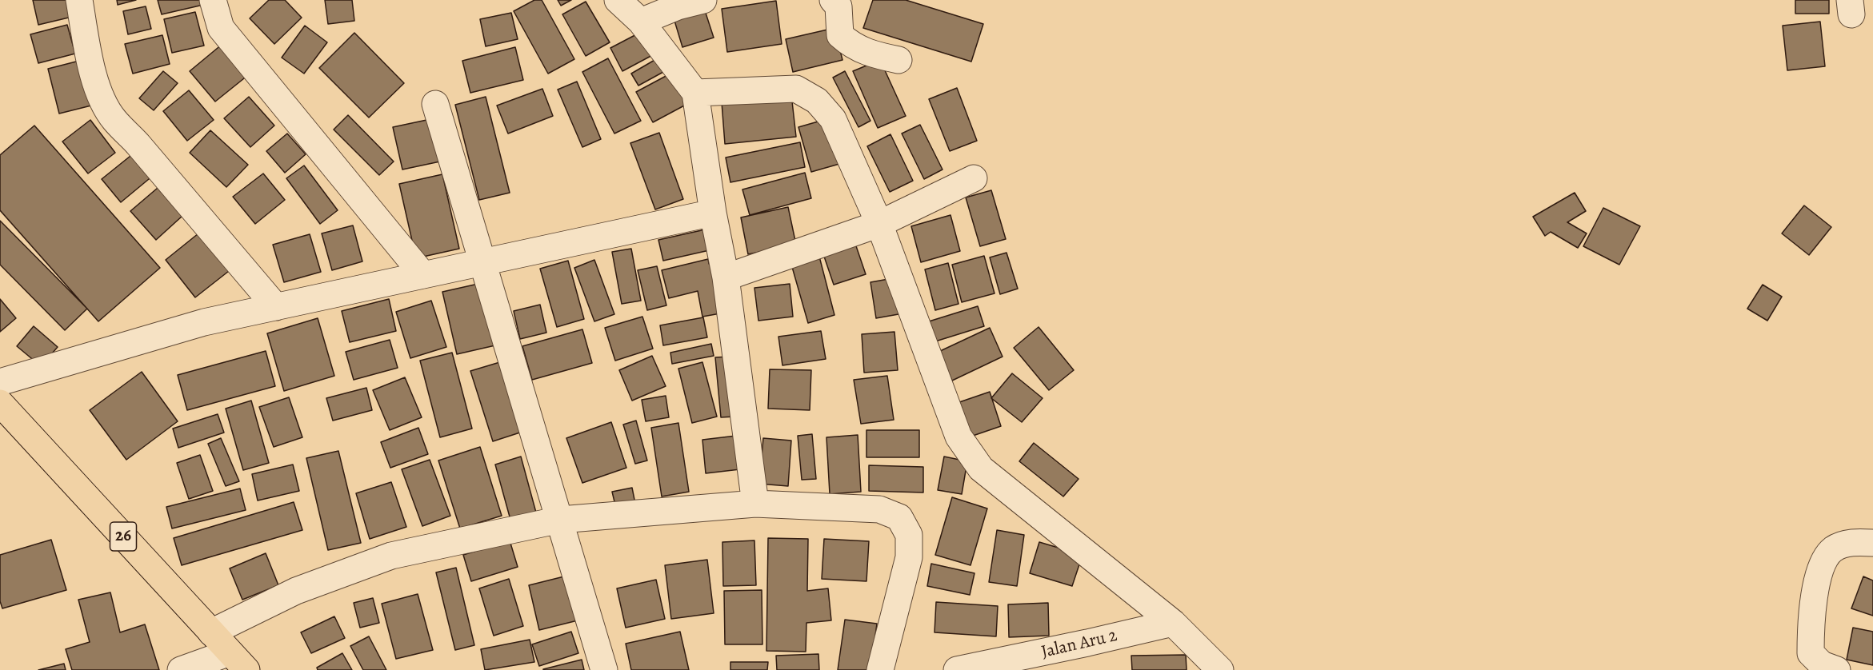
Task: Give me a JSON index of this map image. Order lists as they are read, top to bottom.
{
  "streets": {
    "highway": ["26"],
    "street": ["Jalan Aru 2"]
  }
}
